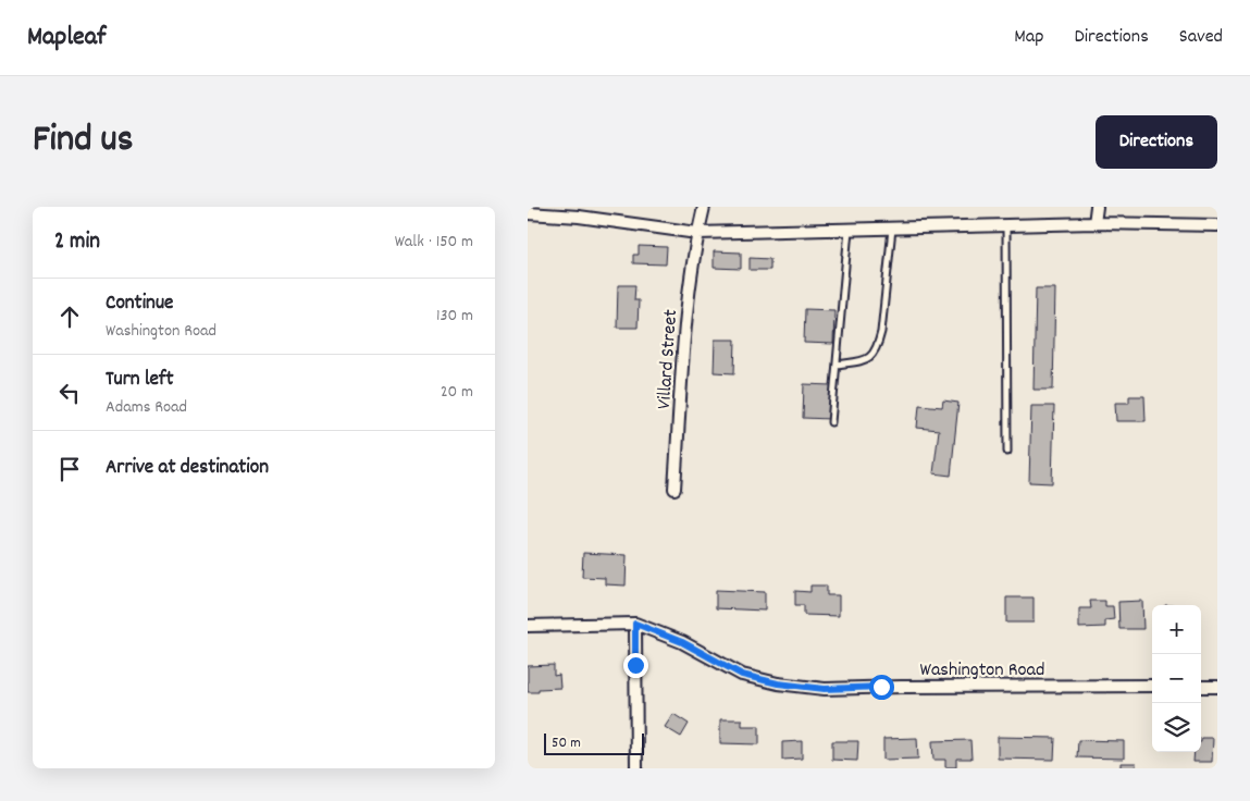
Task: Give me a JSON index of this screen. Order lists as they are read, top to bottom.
{
  "streets": {
    "street": ["Villard Street", "Washington Road"]
  },
  "scale_bar": "50 m",
  "page": {
    "header": "Mapleaf",
    "nav": ["Map", "Directions", "Saved"],
    "title": "Find us",
    "buttons": "Directions",
    "heading": ["2 min", "Walk · 150 m"],
    "list": [
      ["Continue", "Washington Road", "130 m"],
      ["Turn left", "Adams Road", "20 m"],
      "Arrive at destination"
    ],
    "map_buttons": ["+", "−"],
    "scale": "50 m"
  }
}
